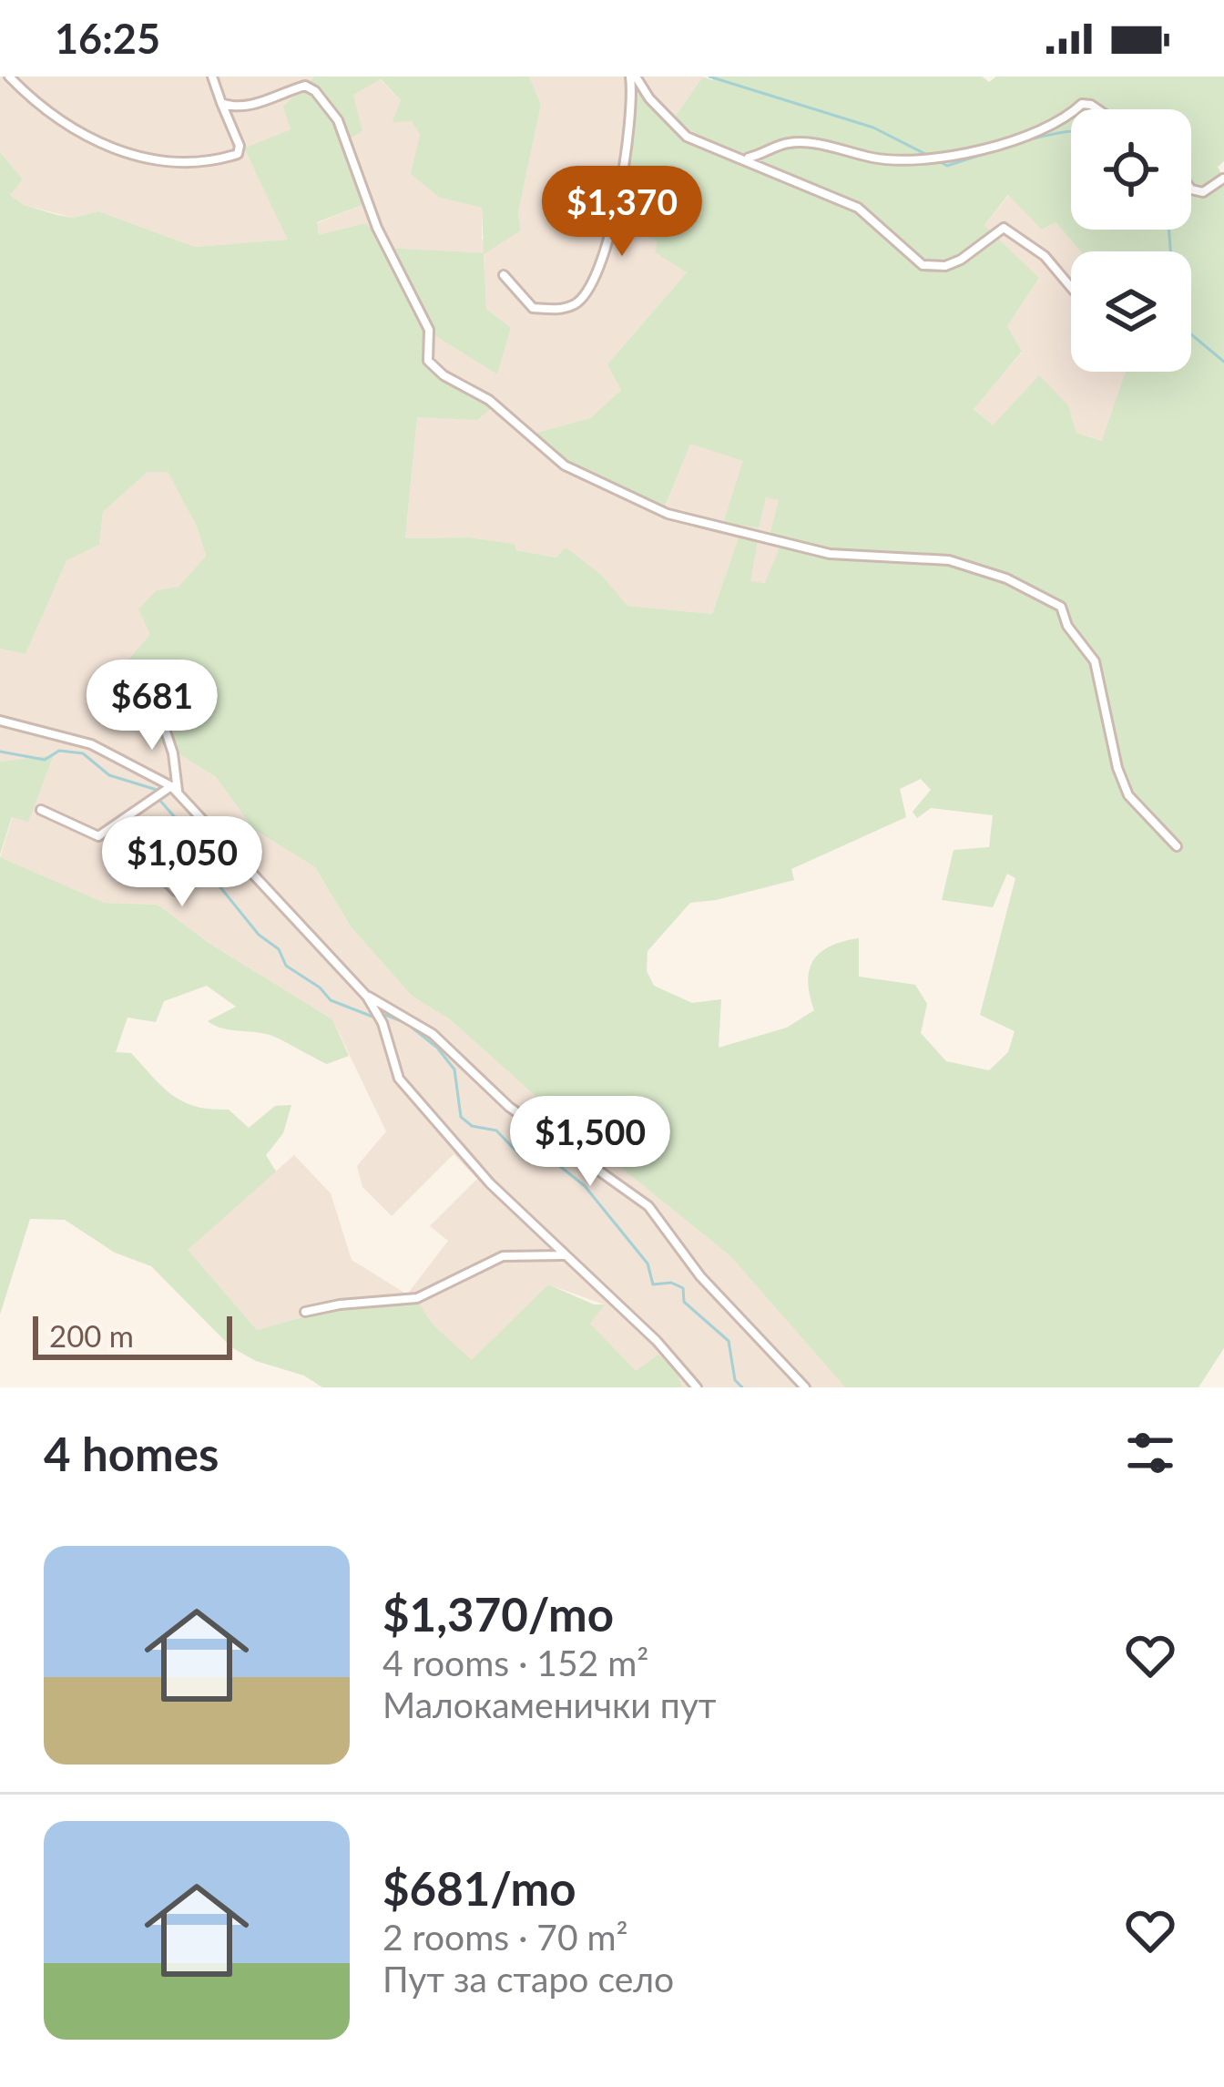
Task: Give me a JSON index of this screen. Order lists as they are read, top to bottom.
{
  "scale_bar": "200 m",
  "page": {
    "status": "16:25",
    "price": [
      "$1,370",
      "$681",
      "$1,050",
      "$1,500"
    ],
    "scale": "200 m",
    "heading": "4 homes",
    "list": [
      {
        "name": "$1,370/mo",
        "note": "4 rooms · 152 m² · Малокаменички пут"
      },
      {
        "name": "$681/mo",
        "note": "2 rooms · 70 m² · Пут за старо село"
      }
    ]
  }
}
